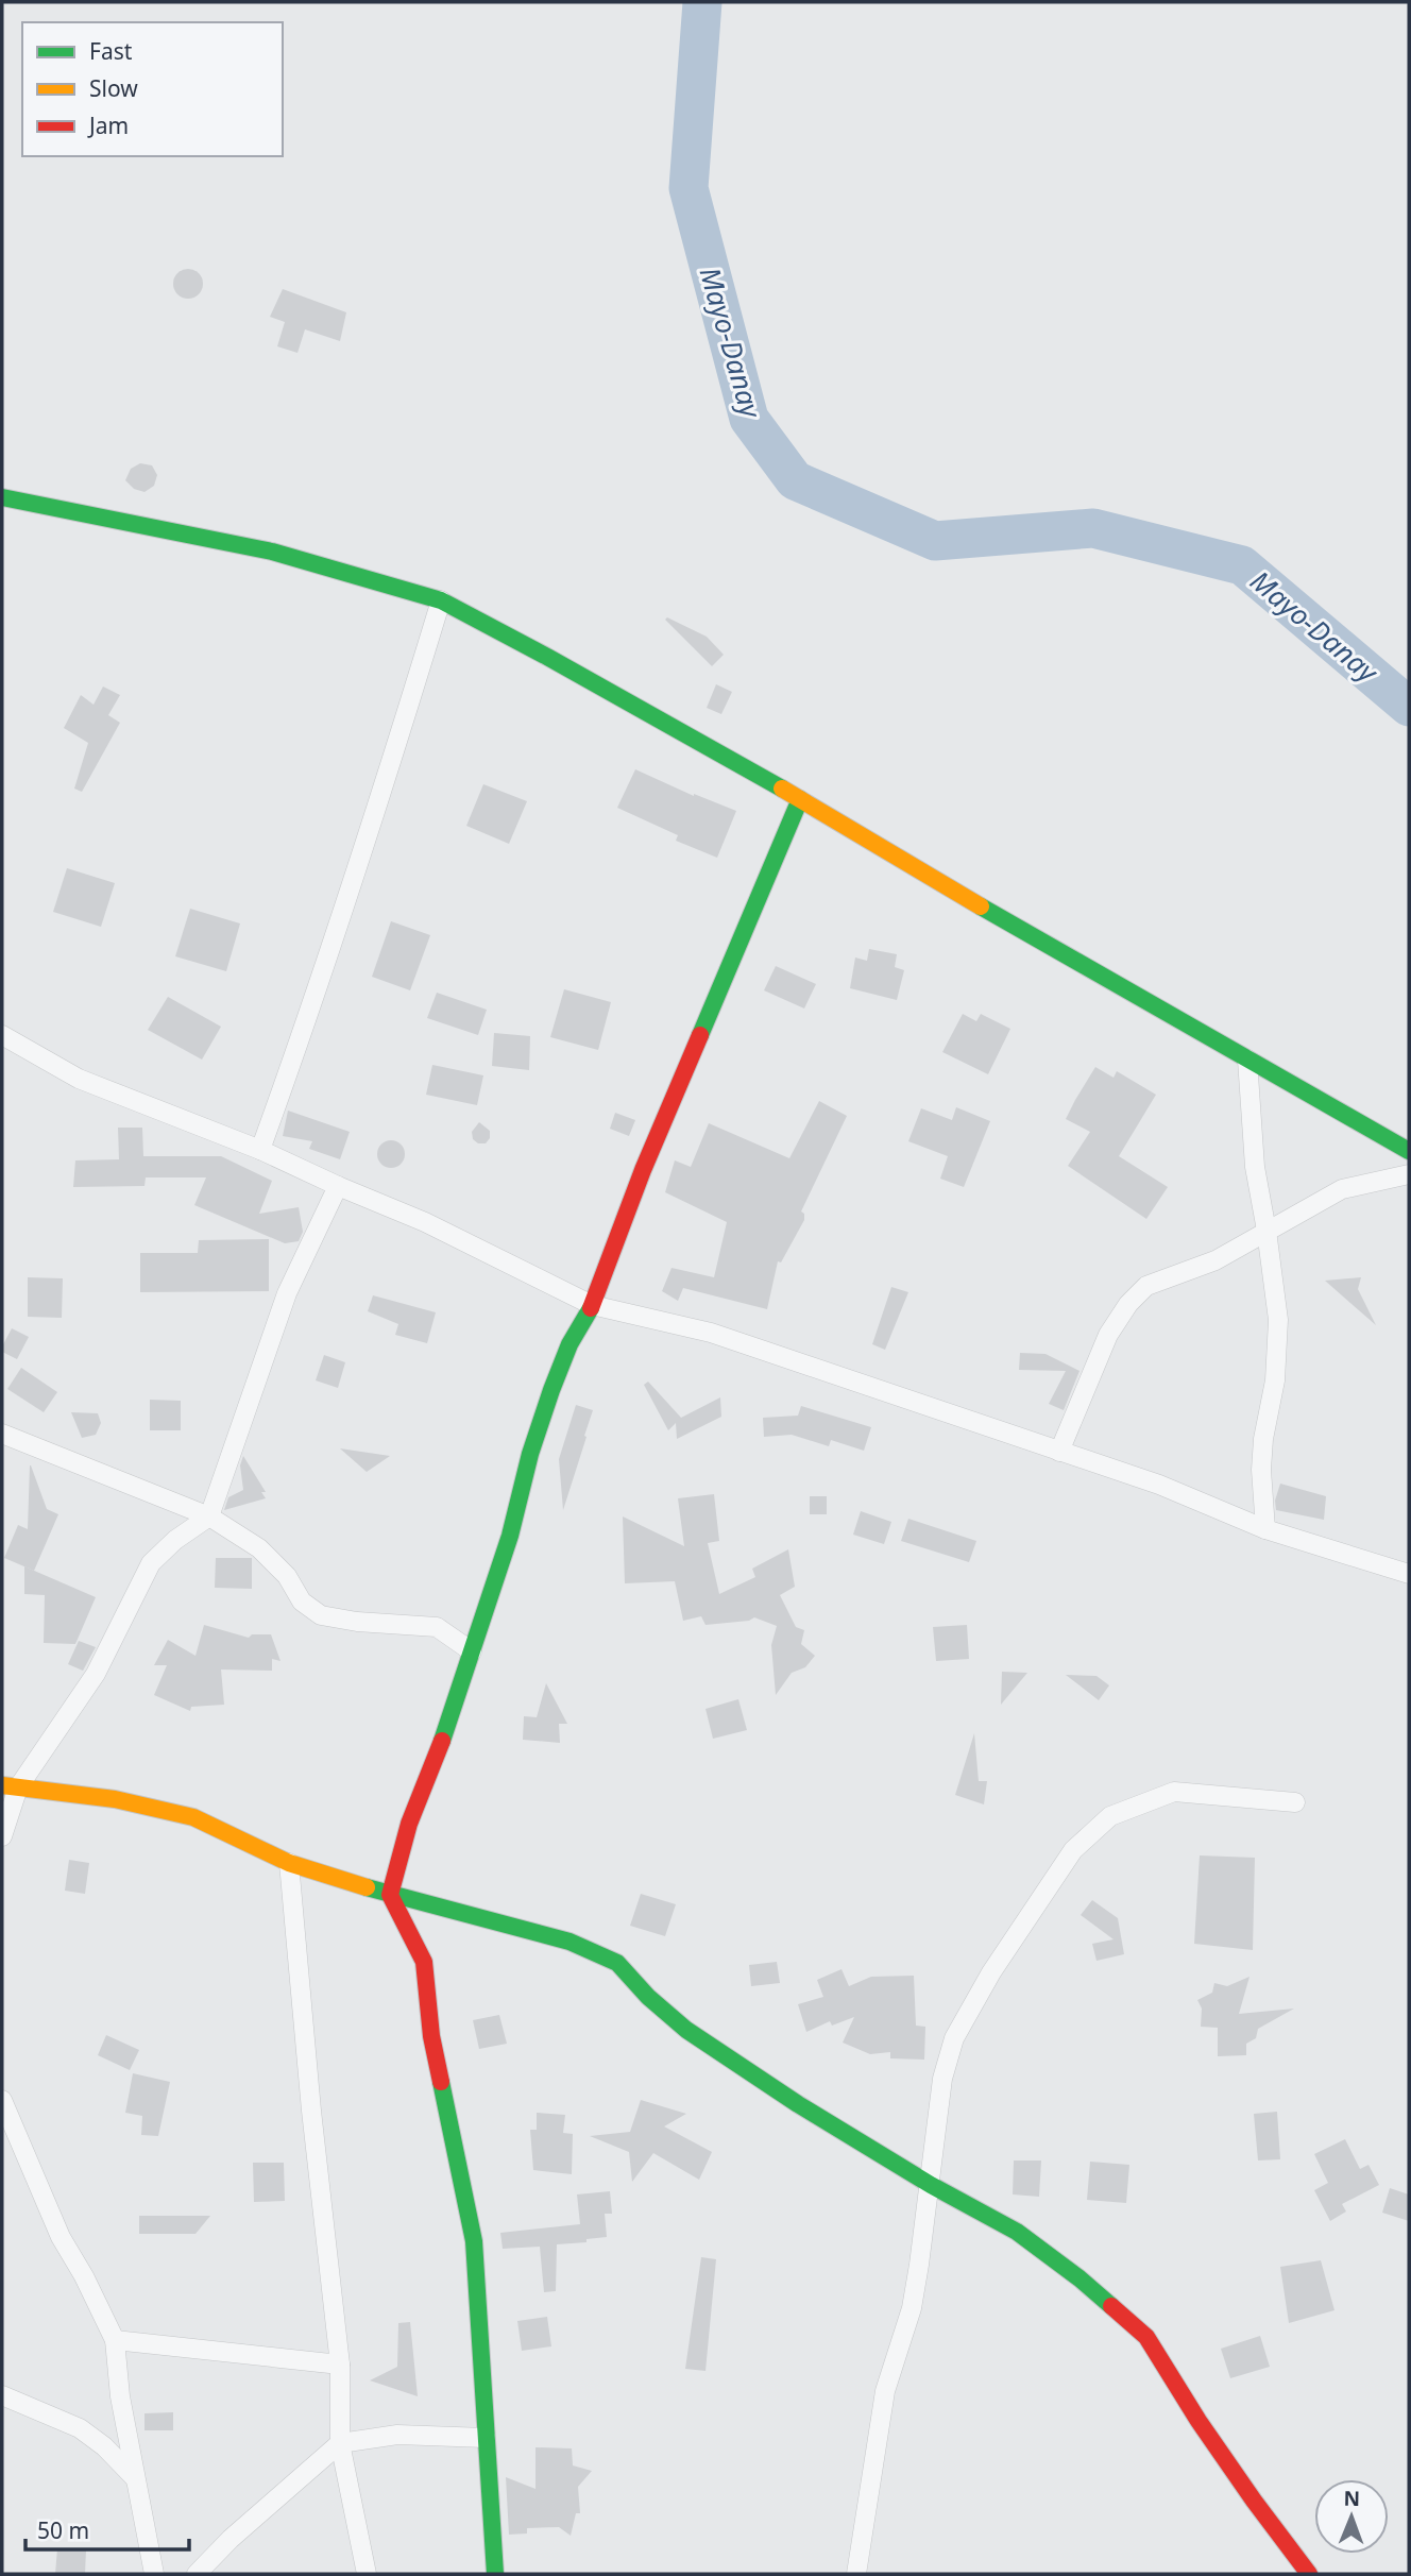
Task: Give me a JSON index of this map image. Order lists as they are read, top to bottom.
{
  "water": ["Mayo-Danay"],
  "legend": ["Fast", "Slow", "Jam"],
  "scale_bar": "50 m",
  "north": "top"
}
